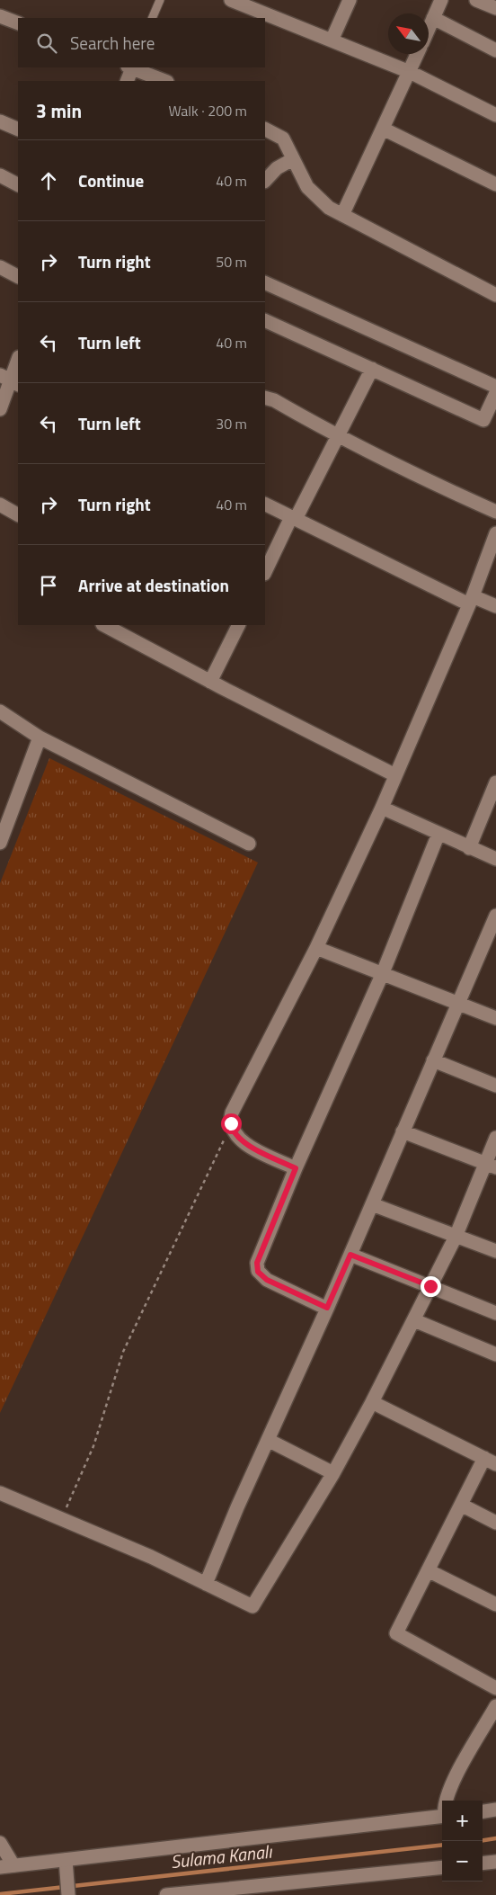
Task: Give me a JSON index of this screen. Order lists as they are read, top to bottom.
{
  "water": ["Sulama Kanalı"],
  "north": "top left",
  "page": {
    "search": "Search here",
    "heading": ["3 min", "Walk · 200 m"],
    "list": [
      ["Continue", "40 m"],
      ["Turn right", "50 m"],
      ["Turn left", "40 m"],
      ["Turn left", "30 m"],
      ["Turn right", "40 m"],
      "Arrive at destination"
    ],
    "map_buttons": ["+", "−"]
  }
}
